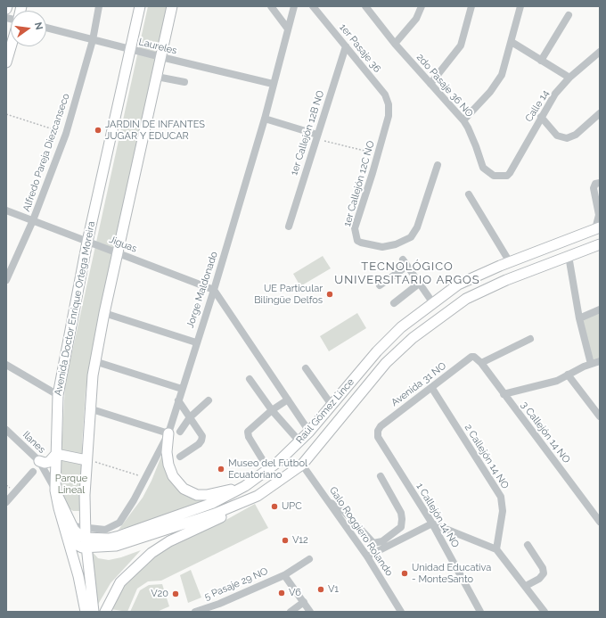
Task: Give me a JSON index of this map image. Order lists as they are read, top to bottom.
{
  "streets": {
    "main road": ["Avenida Doctor Enrique Ortega Moreira", "Raúl Gómez Lince"],
    "street": [
      "Laureles",
      "1er Pasaje 36",
      "2do Pasaje 36 NO",
      "Calle 14",
      "1er Callejón 12B NO",
      "Alfredo Pareja Diezcanseco",
      "1er Callejón 12C NO",
      "Jiguas",
      "Jorge Maldonado",
      "Avenida 31 NO",
      "3 Callejón 14 NO",
      "Ilanes",
      "2 Callejón 14 NO",
      "1 Callejón 14 NO",
      "Galo Roggiero Rolando",
      "5 Pasaje 29 NO"
    ]
  },
  "crossings": [
    ["Laureles", "Alfredo Pareja Diezcanseco"],
    ["Laureles", "Jorge Maldonado"],
    ["Laureles", "Avenida Doctor Enrique Ortega Moreira"],
    ["1er Pasaje 36", "1er Callejón 12B NO"],
    ["1er Pasaje 36", "1er Callejón 12C NO"],
    ["2do Pasaje 36 NO", "Calle 14"],
    ["Alfredo Pareja Diezcanseco", "Jiguas"],
    ["Jiguas", "Jorge Maldonado"],
    ["Jiguas", "Avenida Doctor Enrique Ortega Moreira"],
    ["Avenida Doctor Enrique Ortega Moreira", "Ilanes"],
    ["Avenida 31 NO", "3 Callejón 14 NO"],
    ["Avenida 31 NO", "2 Callejón 14 NO"],
    ["Avenida 31 NO", "1 Callejón 14 NO"],
    ["Raúl Gómez Lince", "Galo Roggiero Rolando"]
  ],
  "districts": ["TECNOLÓGICO UNIVERSITARIO ARGOS"],
  "parks": ["Parque Lineal"],
  "places": [
    "JARDIN DE INFANTES JUGAR Y EDUCAR",
    "UE Particular Bilingüe Delfos",
    "Museo del Fútbol Ecuatoriano",
    "UPC",
    "V12",
    "Unidad Educativa - MonteSanto",
    "V1",
    "V6",
    "V20"
  ],
  "north": "right"
}
